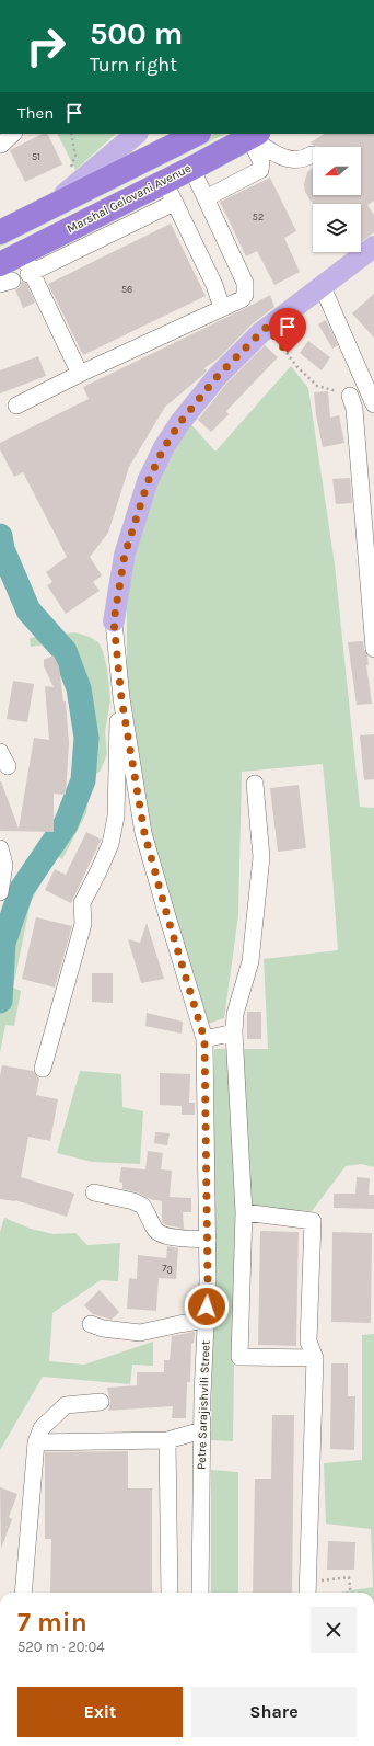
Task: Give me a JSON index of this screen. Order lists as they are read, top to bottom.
{
  "streets": {
    "highway": ["Marshal Gelovani Avenue"],
    "main road": ["Petre Sarajishvili Street"]
  },
  "house_numbers": [
    "51",
    "52",
    "56",
    "7ე"
  ],
  "north": "left",
  "page": {
    "turn": ["500 m", "Turn right"],
    "then": "Then",
    "heading": ["7 min", "520 m · 20:04"],
    "buttons": ["Exit", "Share"]
  }
}
